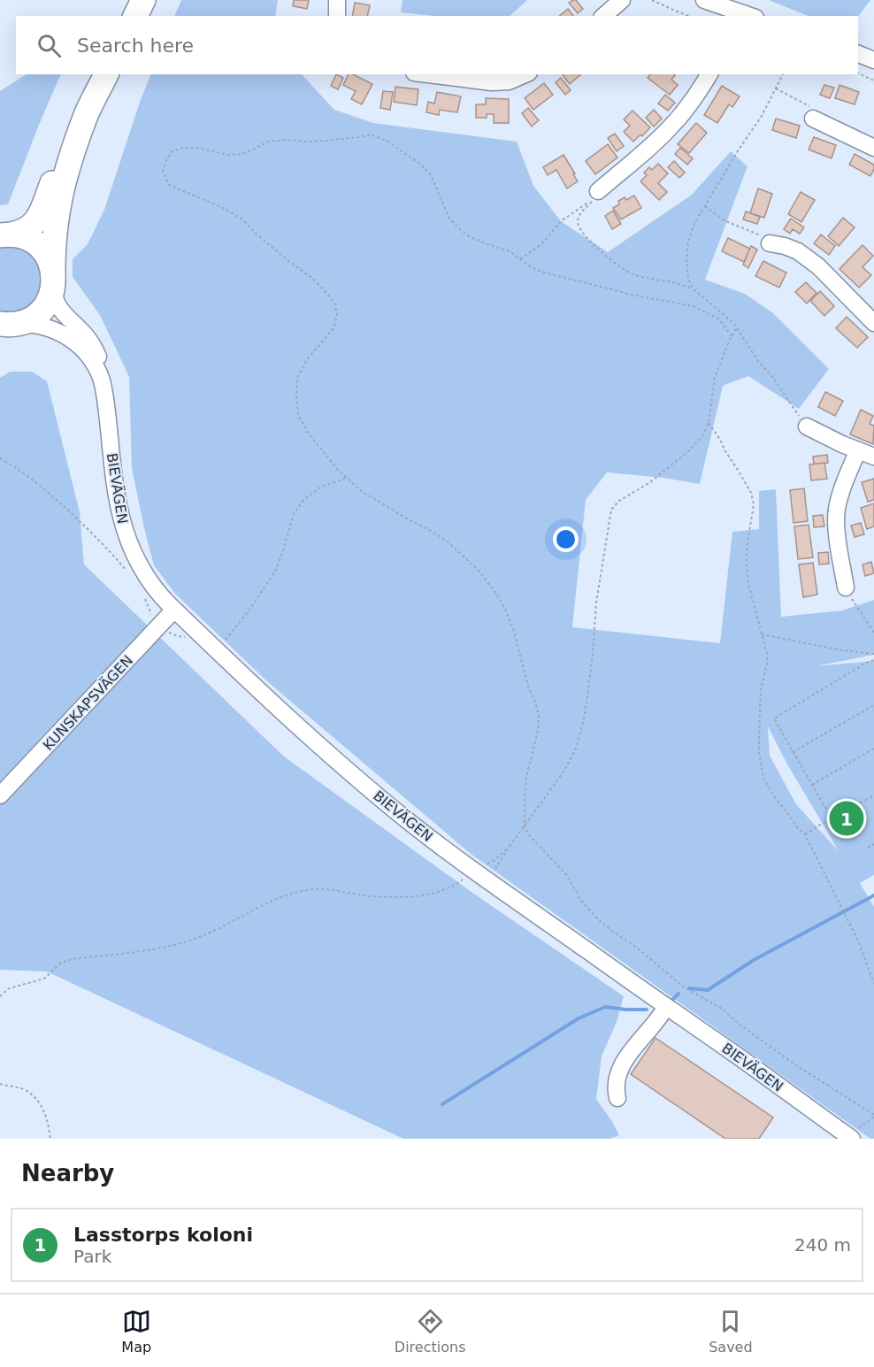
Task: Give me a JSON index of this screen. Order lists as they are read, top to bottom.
{
  "streets": {
    "street": ["BIEVÄGEN", "KUNSKAPSVÄGEN"]
  },
  "crossings": [
    ["BIEVÄGEN", "KUNSKAPSVÄGEN"]
  ],
  "page": {
    "search": "Search here",
    "pins": "1",
    "heading": "Nearby",
    "list": [
      {
        "mark": "1",
        "name": "Lasstorps koloni",
        "note": "Park",
        "value": "240 m"
      }
    ],
    "nav": ["Map", "Directions", "Saved"]
  }
}
